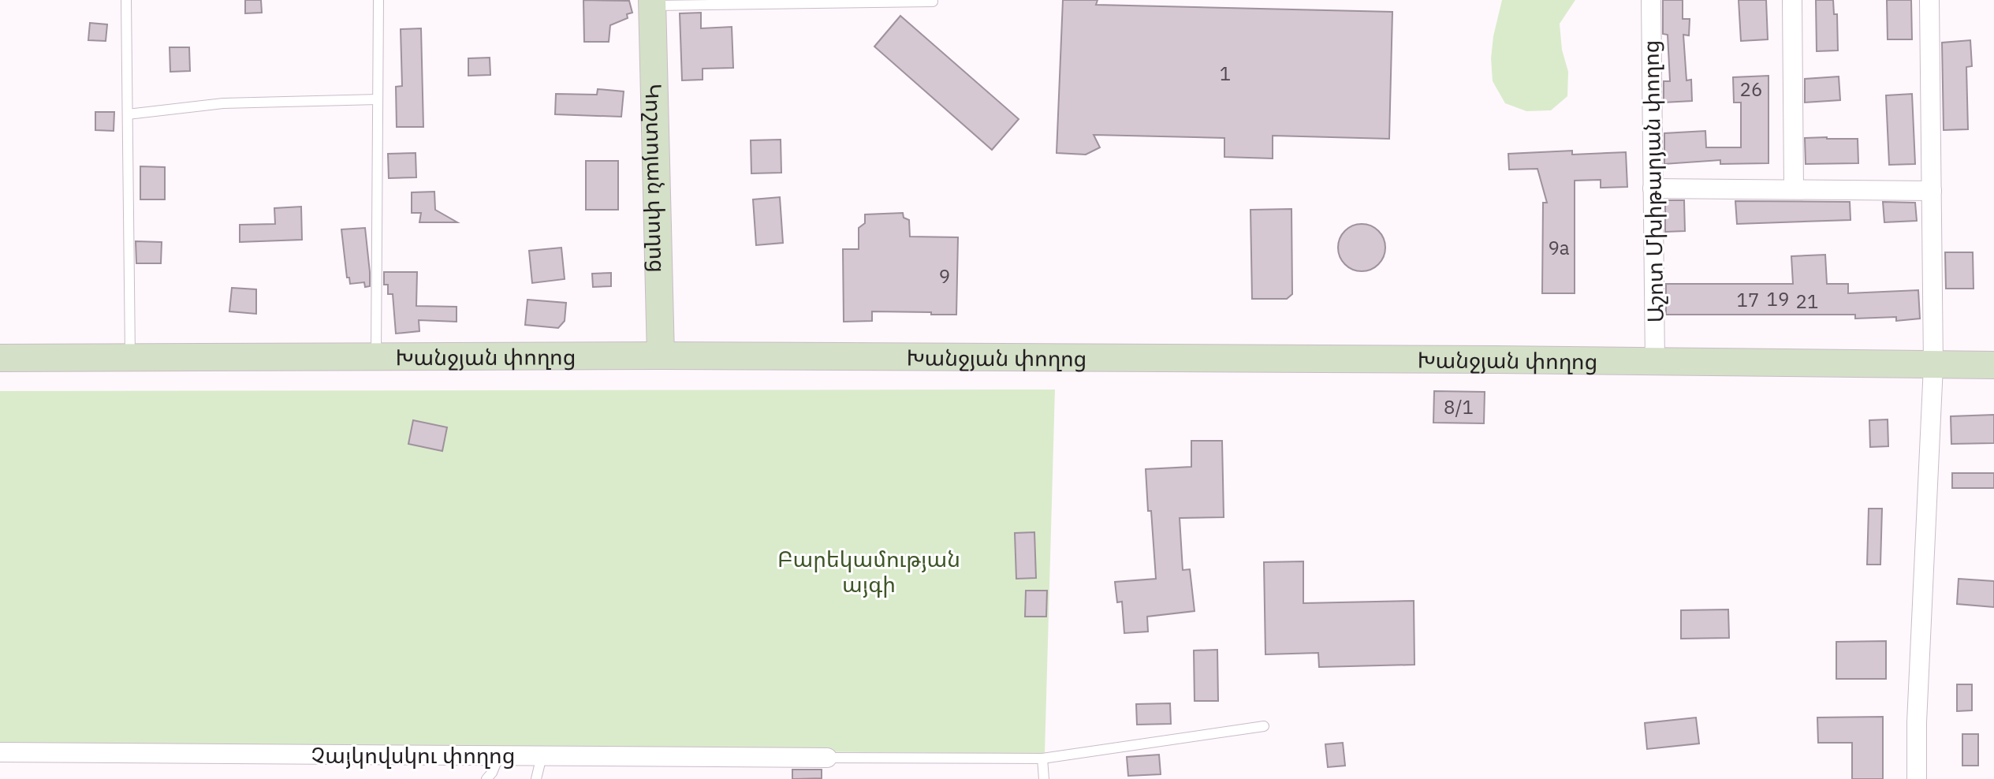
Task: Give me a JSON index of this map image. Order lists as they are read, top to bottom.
{
  "streets": {
    "main road": ["Կոշտոյան փողոց", "Խանջյան փողոց"],
    "street": ["Աշոտ Մխիթարյան փողոց", "Չայկովսկու փողոց"]
  },
  "crossings": [
    ["Կոշտոյան փողոց", "Խանջյան փողոց"],
    ["Աշոտ Մխիթարյան փողոց", "Խանջյան փողոց"]
  ],
  "parks": ["Բարեկամության այգի"],
  "house_numbers": [
    "1",
    "26",
    "9a",
    "9",
    "19",
    "17",
    "21",
    "8/1"
  ]
}
